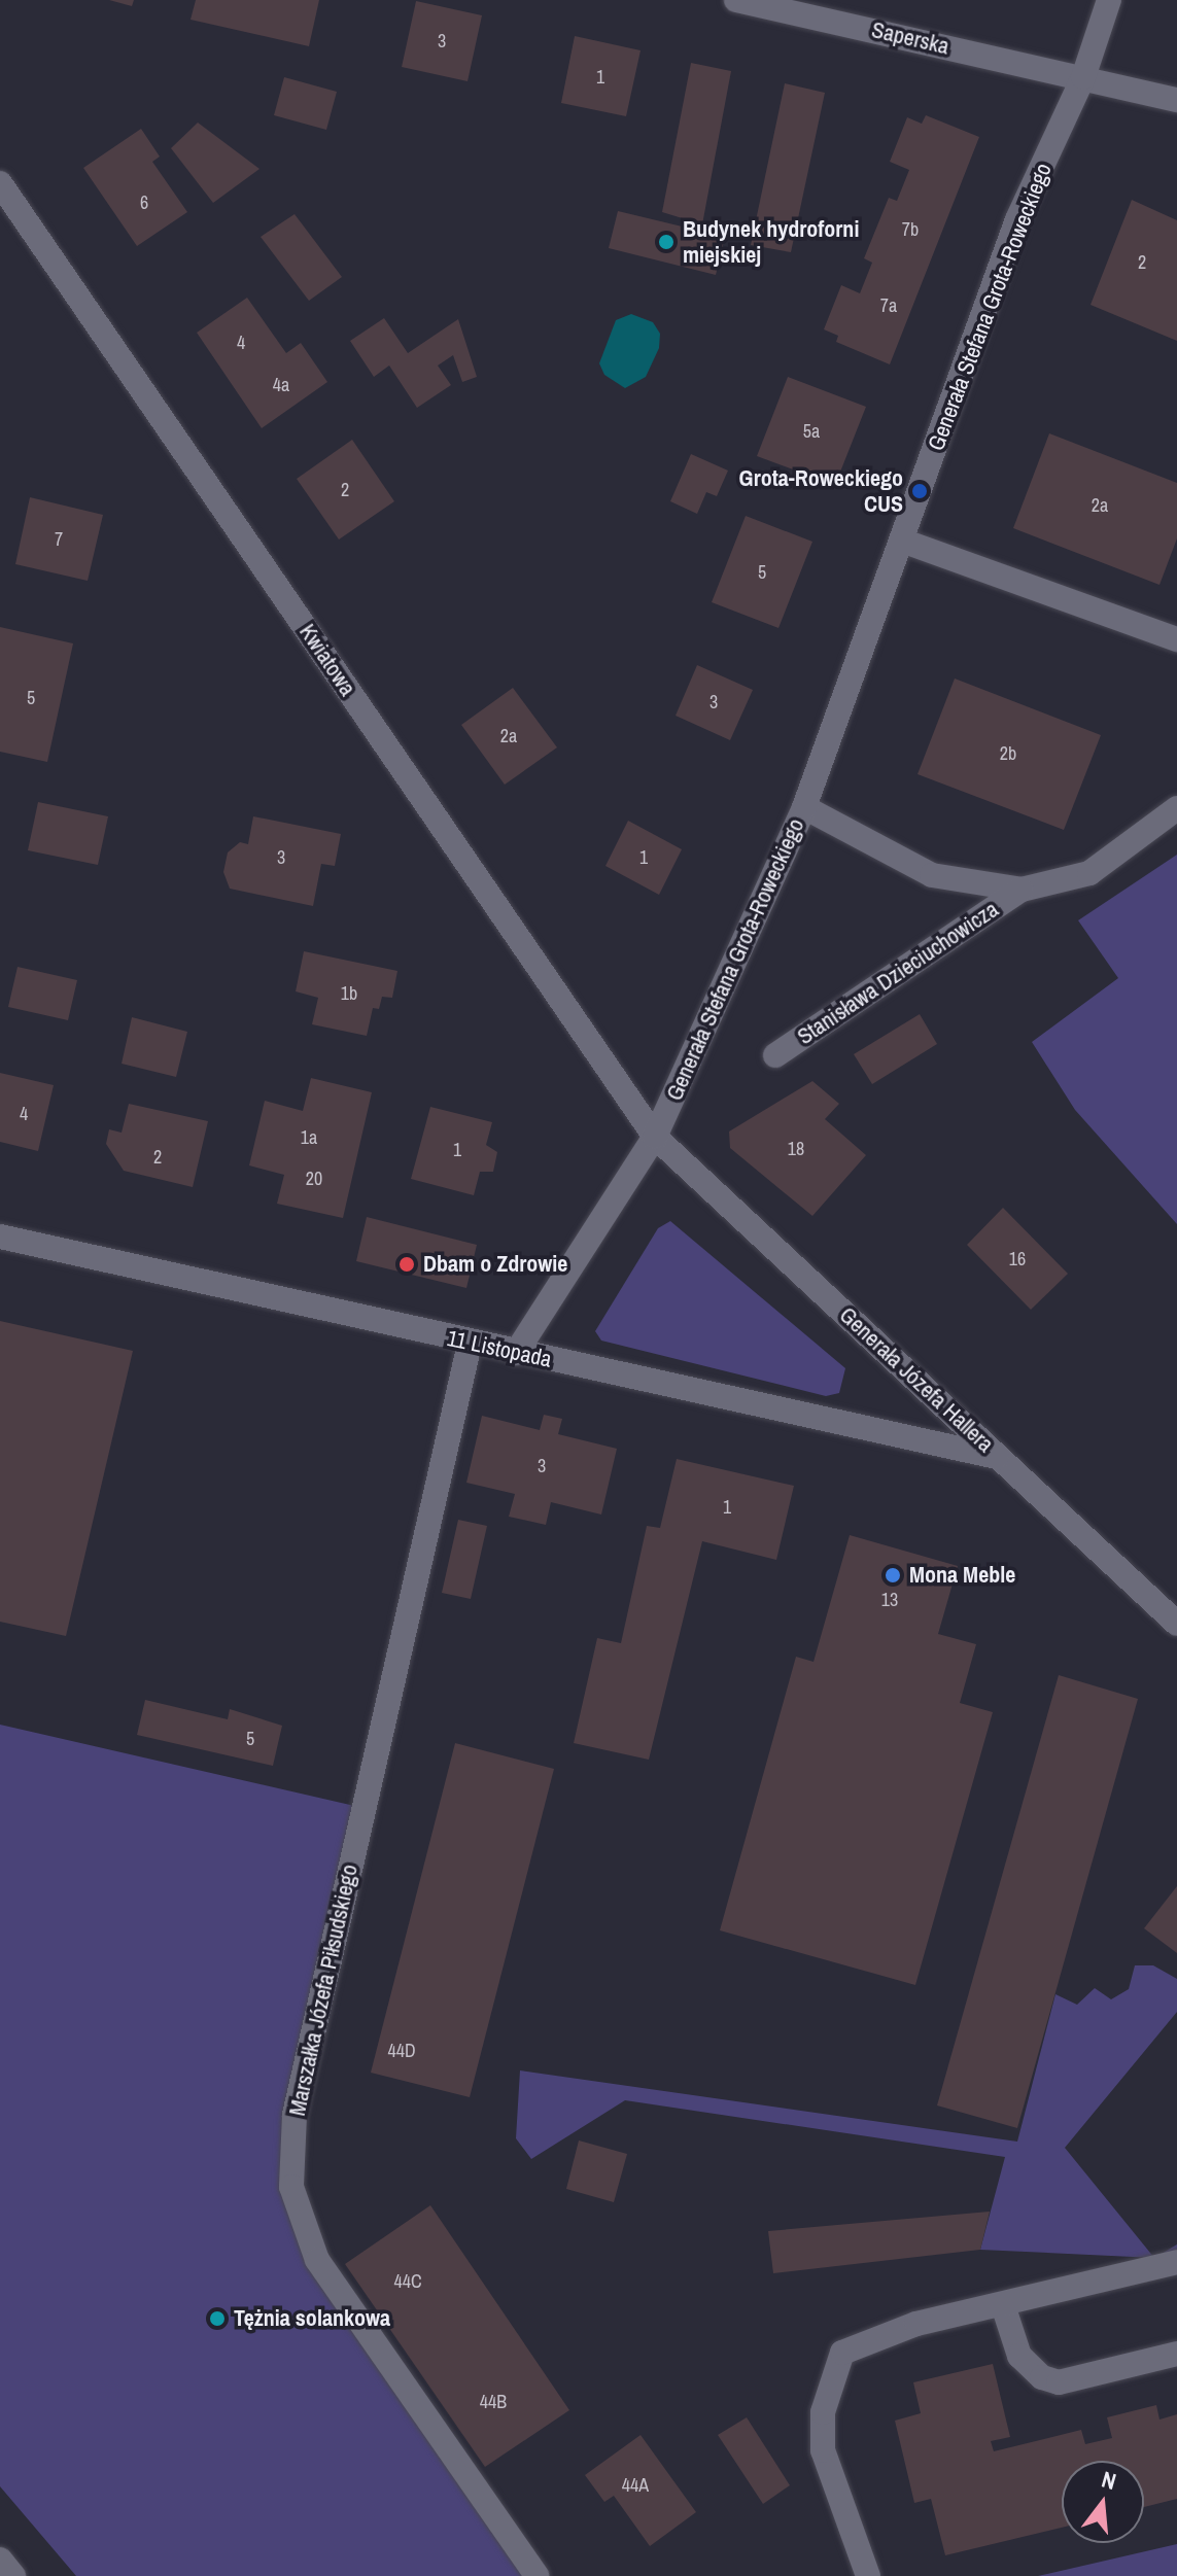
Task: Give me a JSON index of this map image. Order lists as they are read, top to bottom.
{
  "streets": {
    "street": [
      "Saperska",
      "Generała Stefana Grota-Roweckiego",
      "Kwiatowa",
      "Stanisława Dzieciuchowicza",
      "11 Listopada",
      "Generała Józefa Hallera",
      "Marszałka Józefa Piłsudskiego"
    ]
  },
  "crossings": [
    ["Saperska", "Generała Stefana Grota-Roweckiego"],
    ["Generała Stefana Grota-Roweckiego", "Kwiatowa"],
    ["Generała Stefana Grota-Roweckiego", "Stanisława Dzieciuchowicza"],
    ["Generała Stefana Grota-Roweckiego", "11 Listopada"],
    ["Generała Stefana Grota-Roweckiego", "Generała Józefa Hallera"],
    ["Kwiatowa", "Generała Józefa Hallera"],
    ["11 Listopada", "Generała Józefa Hallera"],
    ["11 Listopada", "Marszałka Józefa Piłsudskiego"]
  ],
  "places": [
    "Budynek hydroforni miejskiej",
    "Grota-Roweckiego CUS",
    "Dbam o Zdrowie",
    "Mona Meble",
    "Tężnia solankowa"
  ],
  "house_numbers": [
    "3",
    "1",
    "6",
    "7b",
    "2",
    "7a",
    "4",
    "4a",
    "5a",
    "2",
    "2a",
    "7",
    "5",
    "5",
    "3",
    "2a",
    "2b",
    "3",
    "1",
    "1b",
    "4",
    "1a",
    "18",
    "1",
    "2",
    "20",
    "16",
    "3",
    "1",
    "13",
    "5",
    "44D",
    "44C",
    "44B",
    "44A"
  ],
  "north": "top"
}
